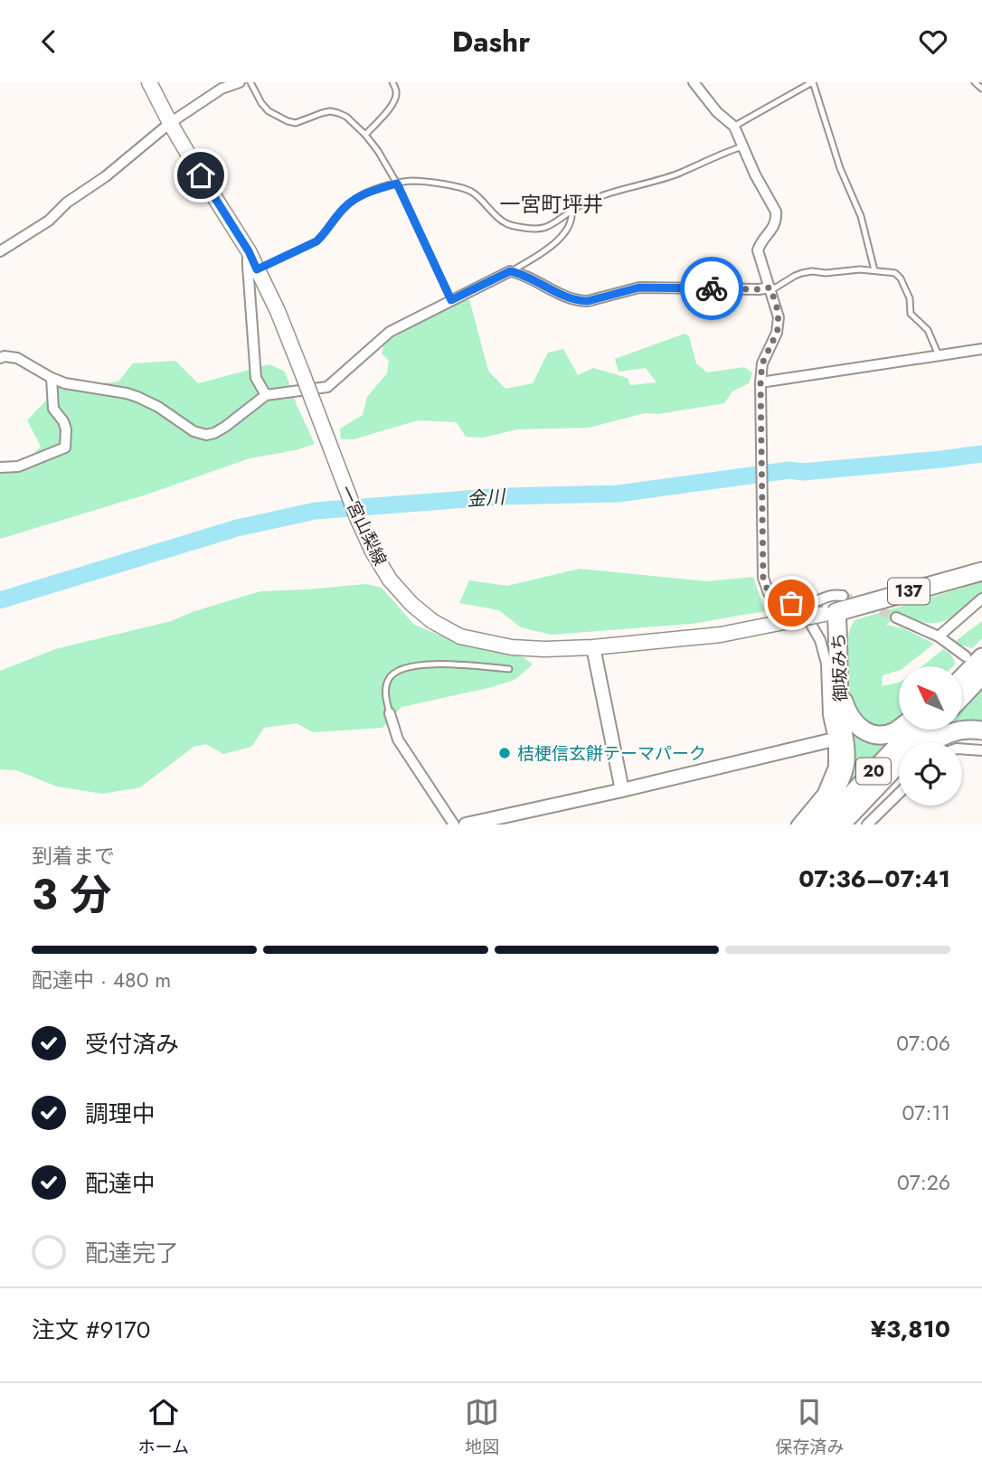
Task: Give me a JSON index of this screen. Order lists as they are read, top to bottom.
{
  "streets": {
    "highway": ["137", "御坂みち", "20"],
    "main road": ["一宮山梨線"]
  },
  "crossings": [
    ["一宮山梨線", "御坂みち"]
  ],
  "districts": ["一宮町坪井"],
  "water": ["金川"],
  "places": ["桔梗信玄餅テーマパーク"],
  "north": "top left",
  "page": {
    "header": "Dashr",
    "heading": ["3 分", "到着まで", "07:36–07:41"],
    "panel": ["注文 #9170", "¥3,810"],
    "bar": "配達中 · 480 m",
    "list": [
      ["受付済み", "07:06"],
      ["調理中", "07:11"],
      ["配達中", "07:26"],
      "配達完了"
    ],
    "tabs": ["ホーム", "地図", "保存済み"]
  }
}
